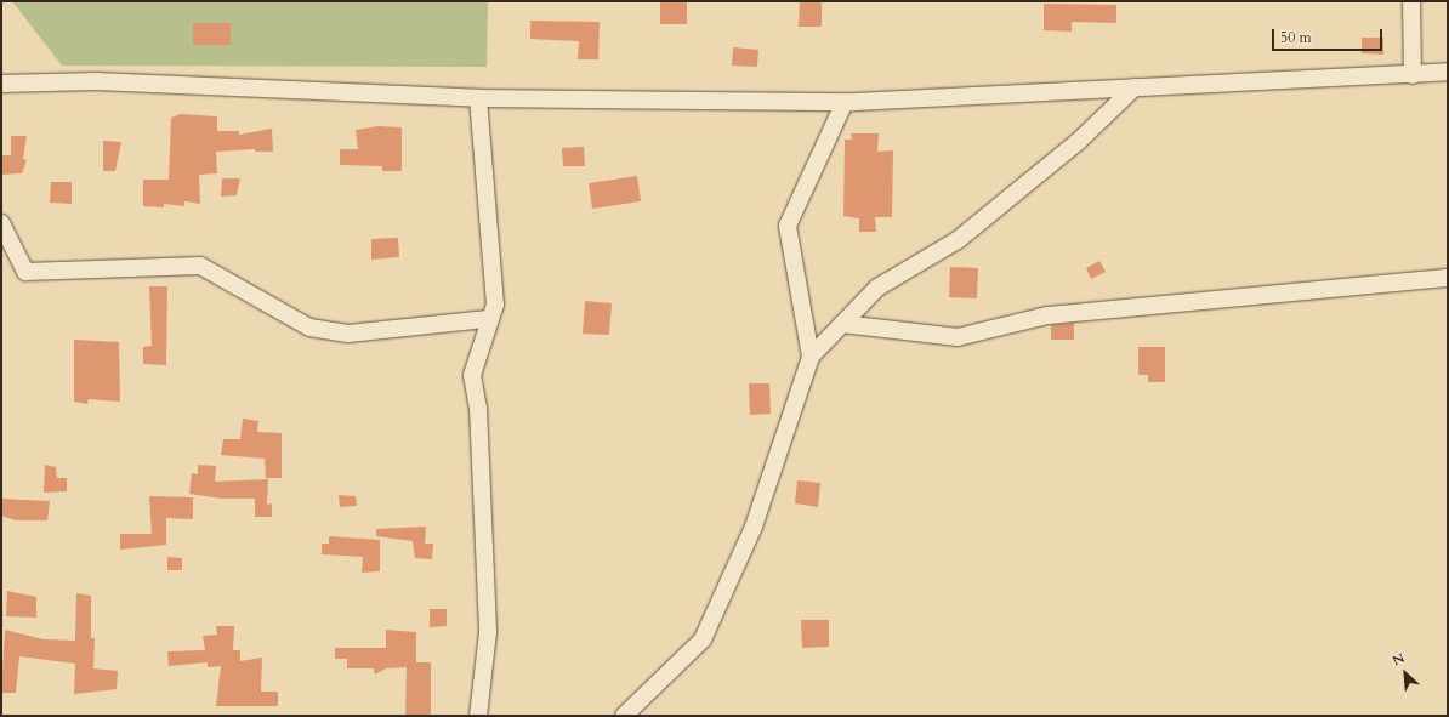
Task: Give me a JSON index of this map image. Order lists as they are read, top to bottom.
{
  "scale_bar": "50 m",
  "north": "top left"
}
